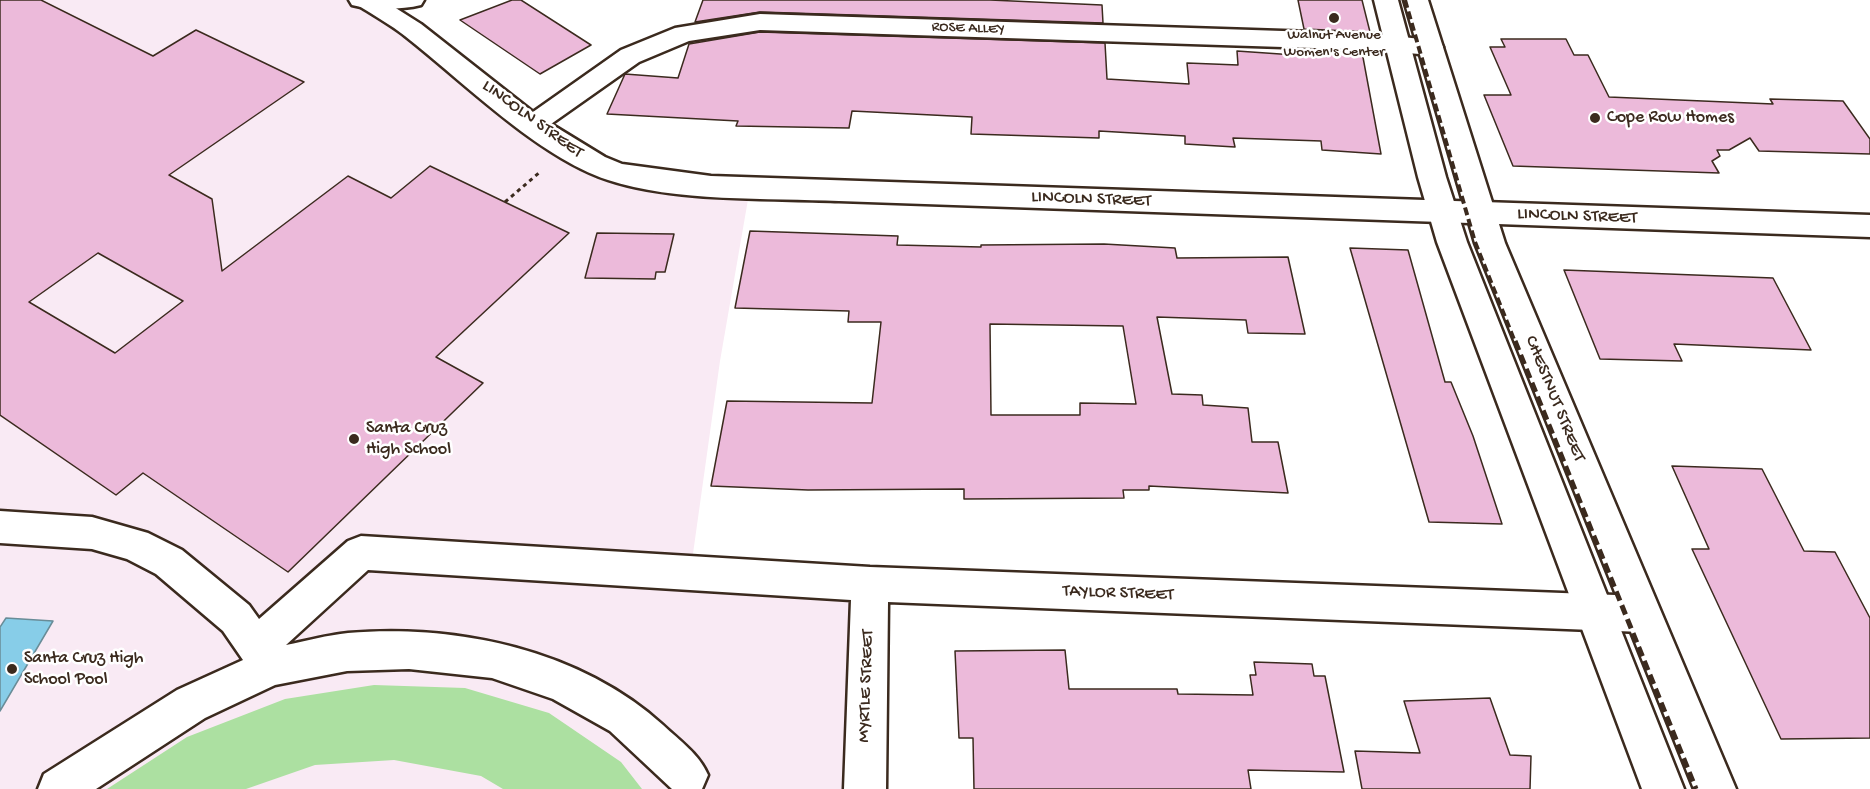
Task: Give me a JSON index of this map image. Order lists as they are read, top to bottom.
{
  "streets": {
    "street": [
      "ROSE ALLEY",
      "LINCOLN STREET",
      "CHESTNUT STREET",
      "TAYLOR STREET",
      "MYRTLE STREET"
    ]
  },
  "crossings": [
    ["ROSE ALLEY", "LINCOLN STREET"],
    ["ROSE ALLEY", "CHESTNUT STREET"],
    ["LINCOLN STREET", "CHESTNUT STREET"],
    ["CHESTNUT STREET", "TAYLOR STREET"],
    ["TAYLOR STREET", "MYRTLE STREET"]
  ],
  "places": [
    "Walnut Avenue Women's Center",
    "Cope Row Homes",
    "Santa Cruz High School",
    "Santa Cruz High School Pool"
  ]
}
